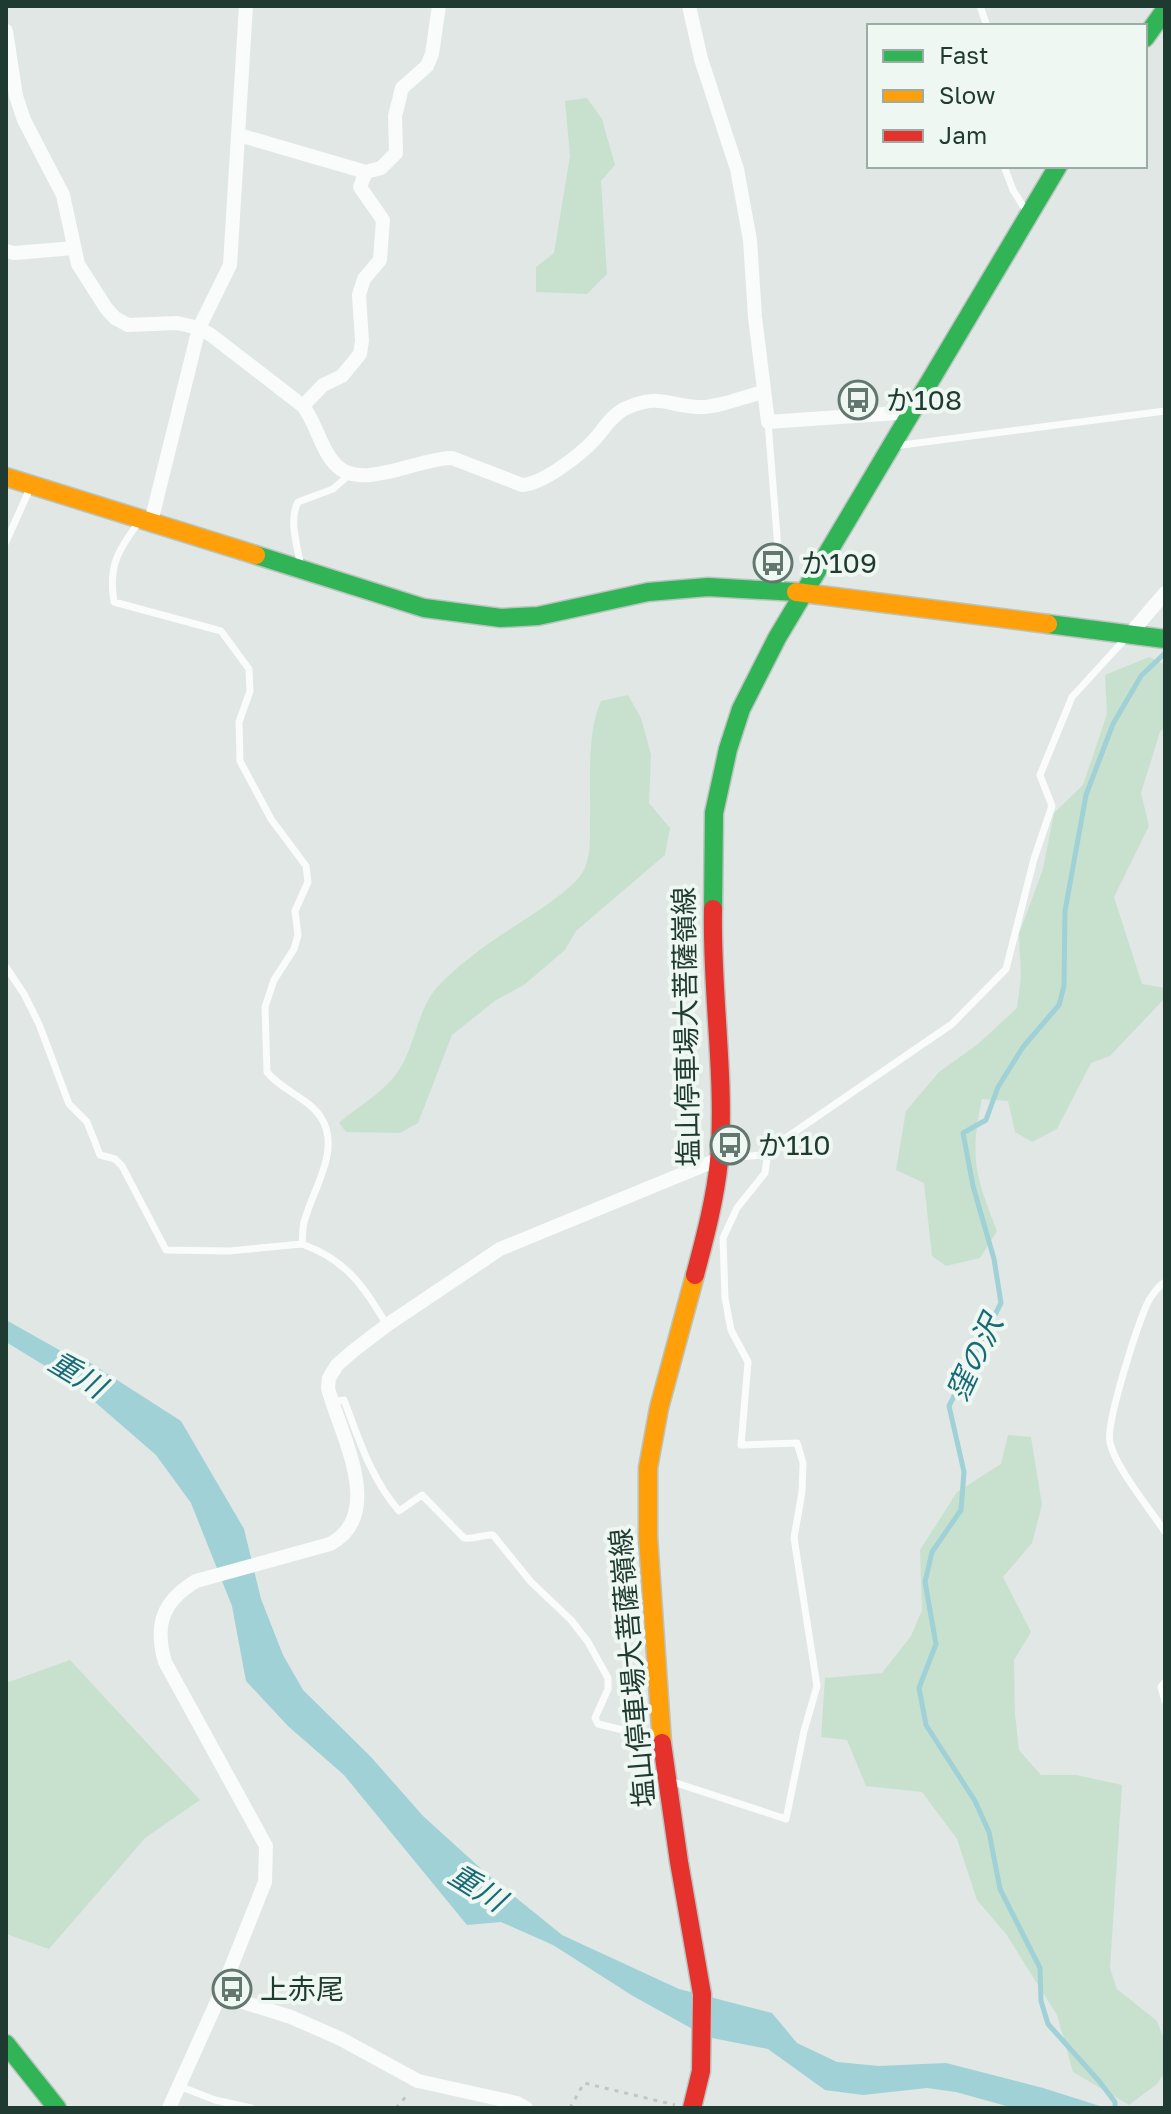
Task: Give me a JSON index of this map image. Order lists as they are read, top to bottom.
{
  "streets": {
    "main road": ["塩山停車場大菩薩嶺線"]
  },
  "water": ["窪の沢", "重川"],
  "places": {
    "bus stop": [
      "か108",
      "か109",
      "か110",
      "上赤尾"
    ]
  },
  "legend": ["Fast", "Slow", "Jam"]
}
